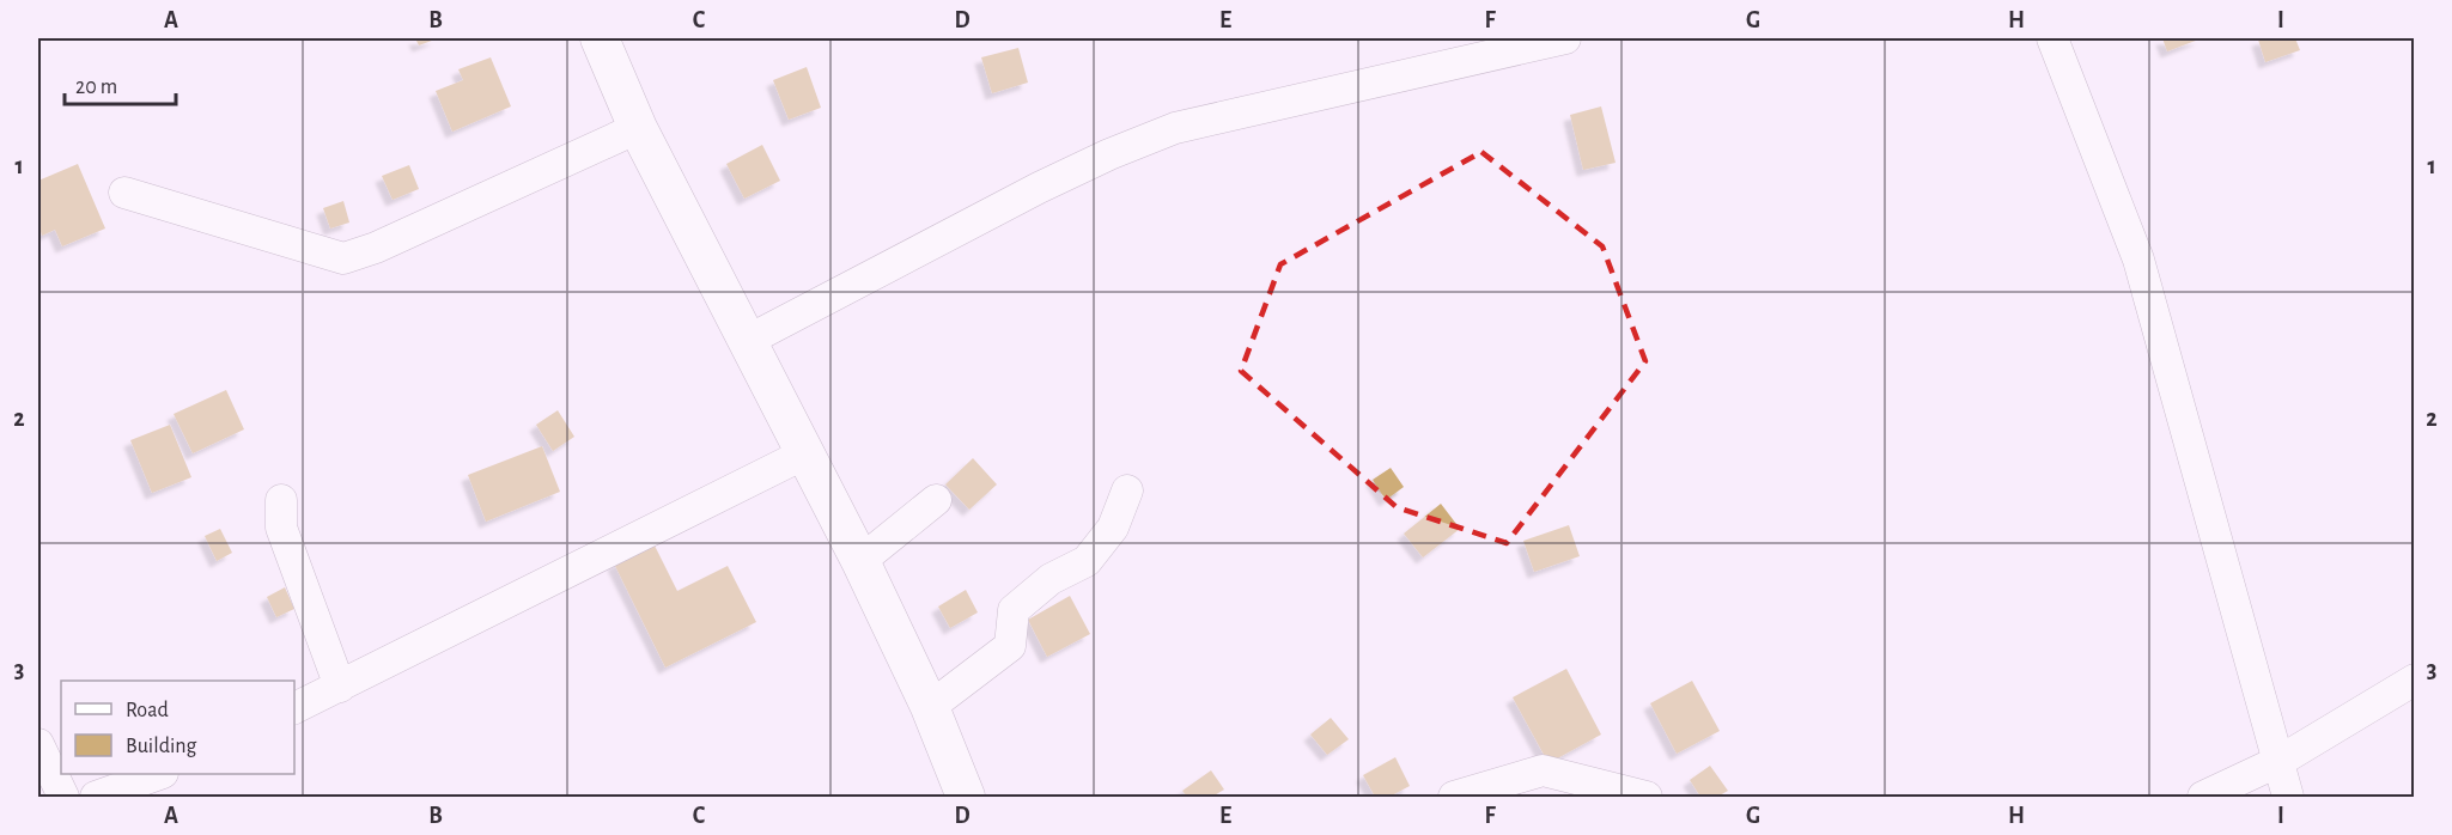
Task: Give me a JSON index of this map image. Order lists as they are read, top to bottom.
{
  "legend": ["Road", "Building"],
  "scale_bar": "20 m",
  "grid": {
    "columns": [
      "A",
      "B",
      "C",
      "D",
      "E",
      "F",
      "G",
      "H",
      "I"
    ],
    "rows": ["1", "2", "3"]
  }
}
